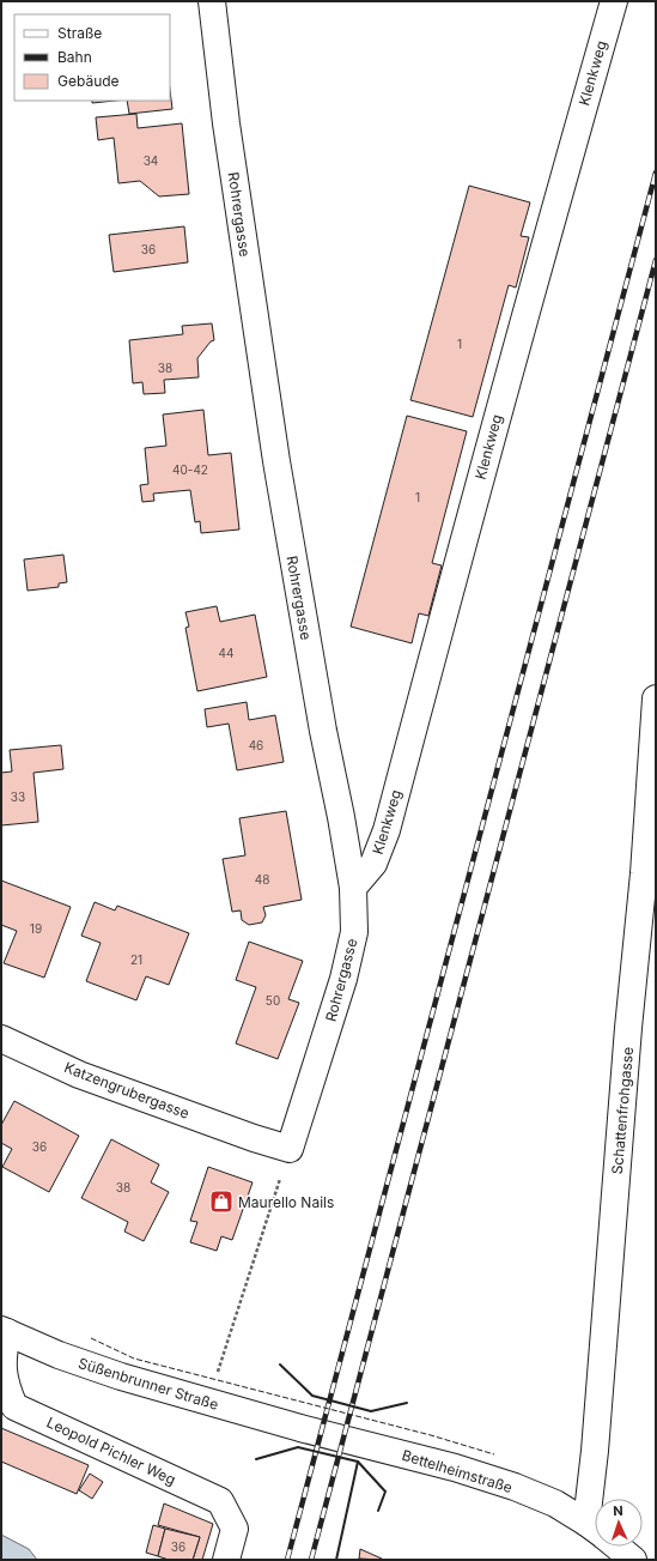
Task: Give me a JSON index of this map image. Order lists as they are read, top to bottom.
{
  "streets": {
    "street": [
      "Klenkweg",
      "Rohrergasse",
      "Katzengrubergasse",
      "Schattenfrohgasse",
      "Süßenbrunner Straße",
      "Leopold Pichler Weg",
      "Bettelheimstraße"
    ]
  },
  "crossings": [
    ["Klenkweg", "Rohrergasse"],
    ["Rohrergasse", "Katzengrubergasse"],
    ["Süßenbrunner Straße", "Leopold Pichler Weg"],
    ["Süßenbrunner Straße", "Bettelheimstraße"]
  ],
  "places": {
    "shop": ["Maurello Nails"]
  },
  "house_numbers": [
    "34",
    "36",
    "1",
    "38",
    "40-42",
    "1",
    "44",
    "46",
    "33",
    "48",
    "19",
    "21",
    "50",
    "36",
    "38",
    "36"
  ],
  "legend": ["Straße", "Bahn", "Gebäude"],
  "north": "top"
}
